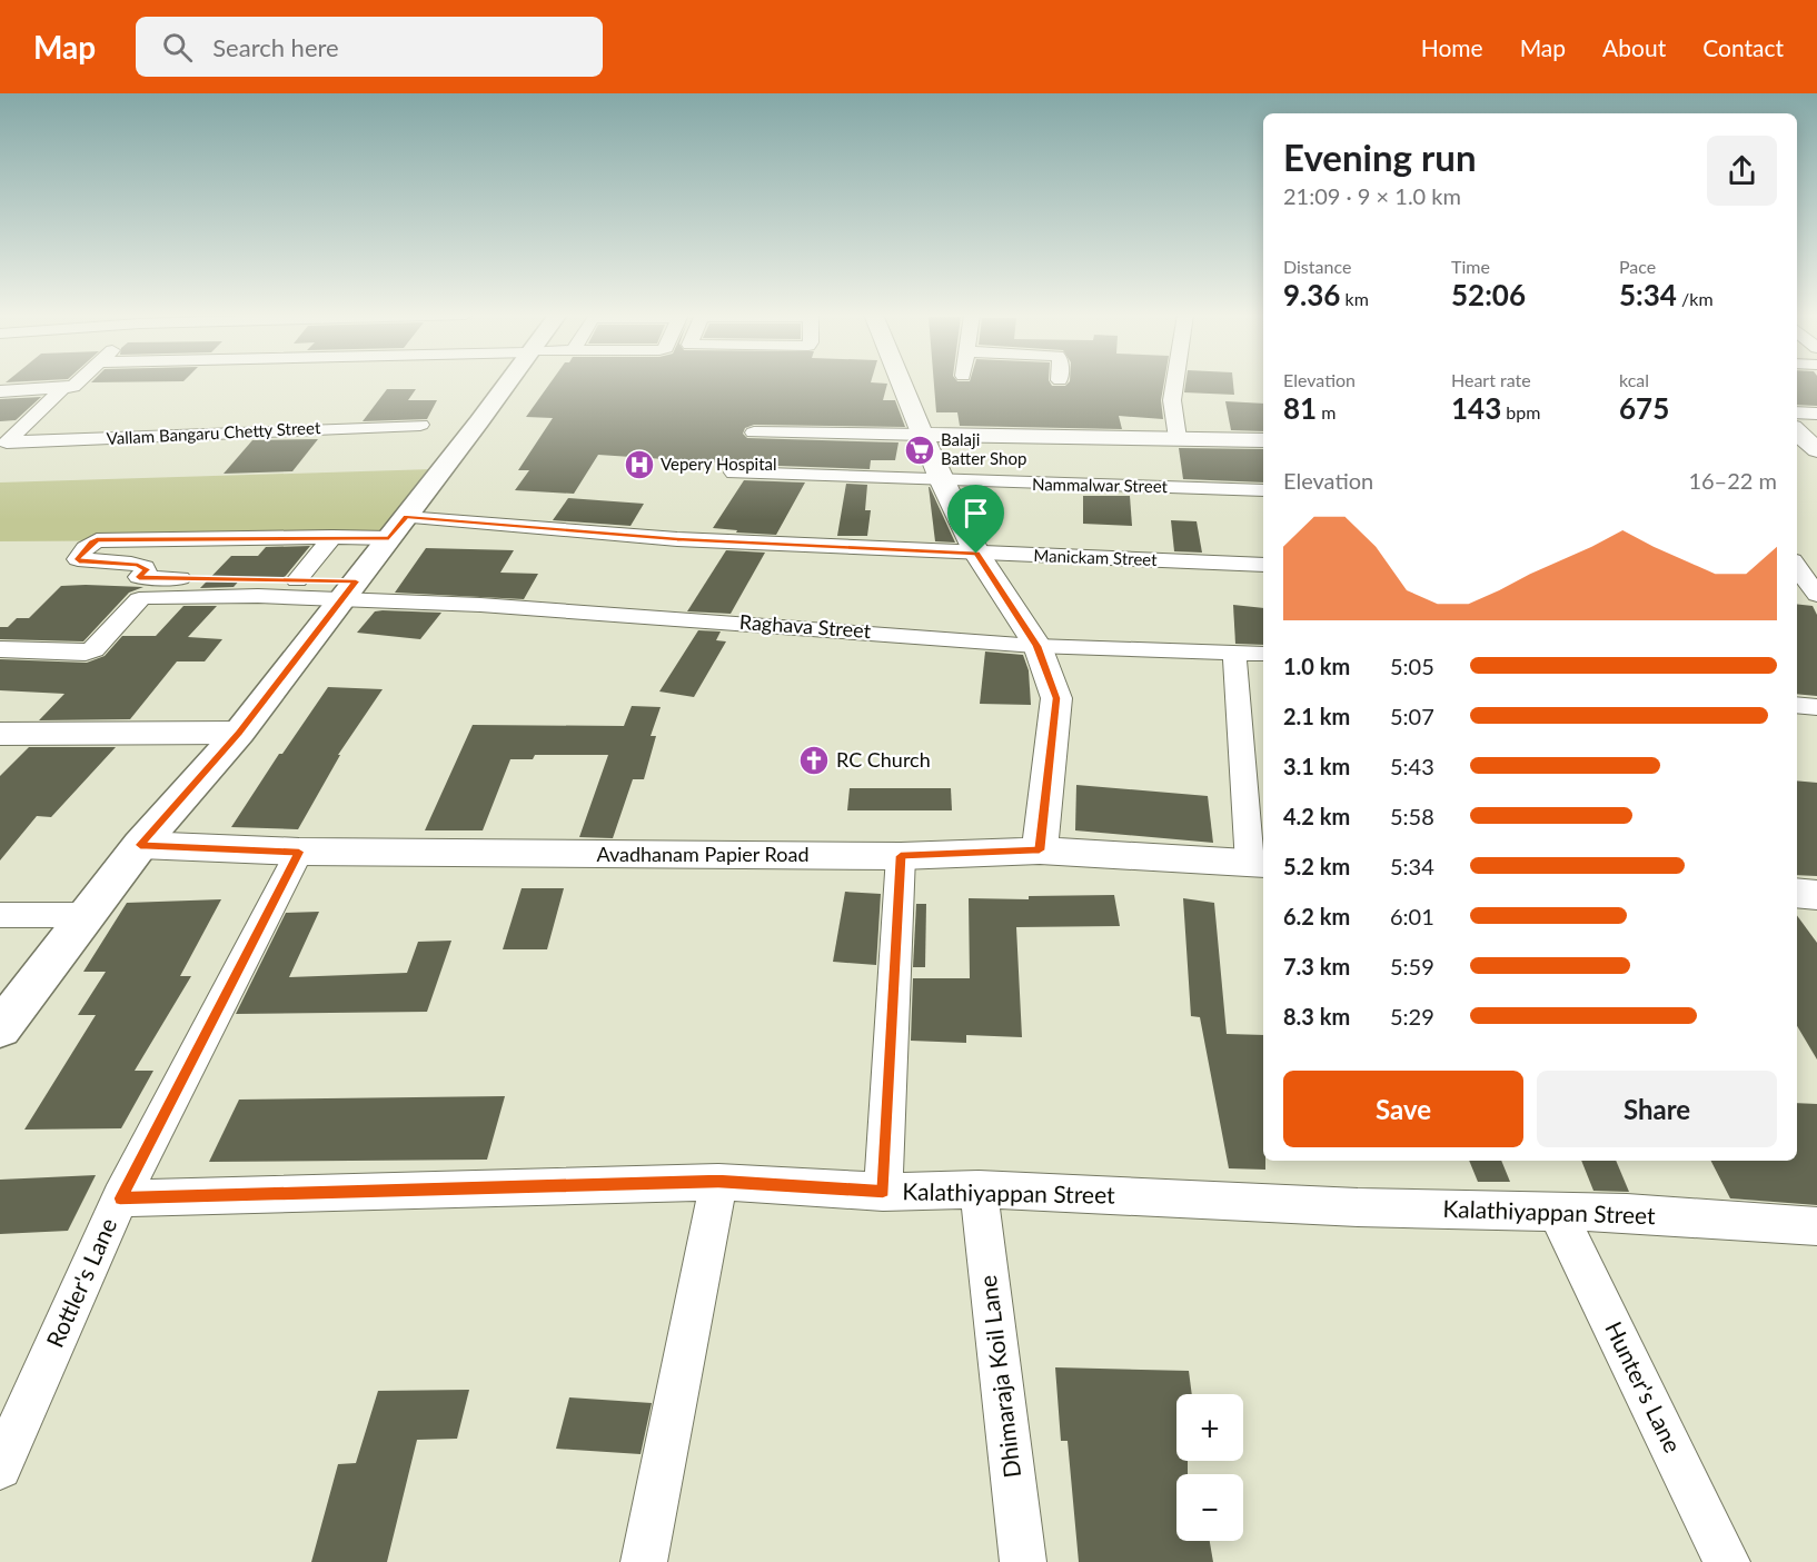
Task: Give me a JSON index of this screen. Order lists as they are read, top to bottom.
{
  "streets": {
    "street": [
      "Vallam Bangaru Chetty Street",
      "Nammalwar Street",
      "Manickam Street",
      "Raghava Street",
      "Avadhanam Papier Road",
      "Kalathiyappan Street",
      "Rottler's Lane",
      "Dhimaraja Koil Lane",
      "Hunter's Lane"
    ]
  },
  "crossings": [
    ["Avadhanam Papier Road", "Rottler's Lane"],
    ["Kalathiyappan Street", "Rottler's Lane"],
    ["Kalathiyappan Street", "Dhimaraja Koil Lane"],
    ["Kalathiyappan Street", "Hunter's Lane"]
  ],
  "places": {
    "supermarket": ["Balaji Batter Shop"],
    "hospital": ["Vepery Hospital"],
    "church": ["RC Church"]
  },
  "page": {
    "header": "Map",
    "search": "Search here",
    "nav": [
      "Home",
      "Map",
      "About",
      "Contact"
    ],
    "heading": ["Evening run", "21:09 · 9 × 1.0 km"],
    "stats": [
      ["Distance", "9.36 km"],
      ["Time", "52:06"],
      ["Pace", "5:34 /km"],
      ["Elevation", "81 m"],
      ["Heart rate", "143 bpm"],
      ["kcal", "675"]
    ],
    "chart": ["Elevation", "16–22 m"],
    "list": [
      {
        "name": "1.0 km",
        "note": "5:05"
      },
      {
        "name": "2.1 km",
        "note": "5:07"
      },
      {
        "name": "3.1 km",
        "note": "5:43"
      },
      {
        "name": "4.2 km",
        "note": "5:58"
      },
      {
        "name": "5.2 km",
        "note": "5:34"
      },
      {
        "name": "6.2 km",
        "note": "6:01"
      },
      {
        "name": "7.3 km",
        "note": "5:59"
      },
      {
        "name": "8.3 km",
        "note": "5:29"
      }
    ],
    "buttons": ["Save", "Share"],
    "map_buttons": ["+", "−"]
  }
}
